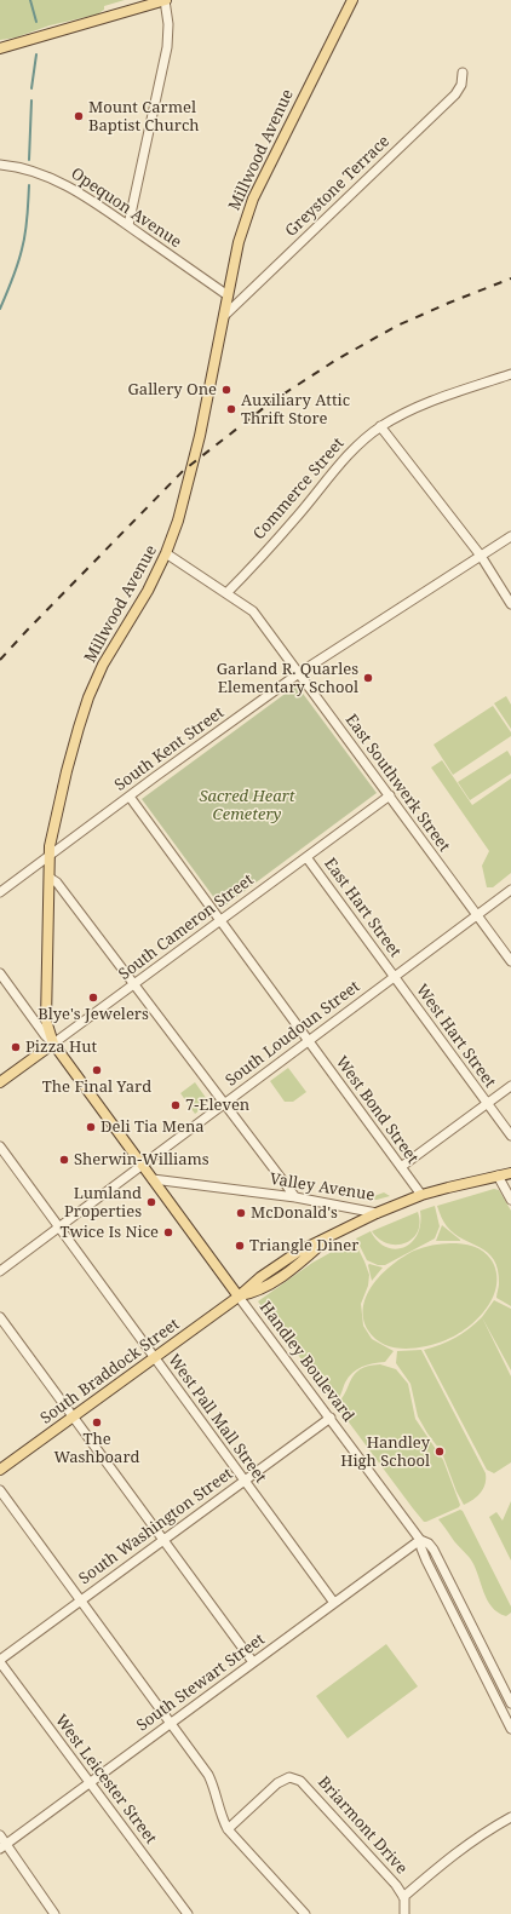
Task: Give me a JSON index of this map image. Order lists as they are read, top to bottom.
{
  "streets": {
    "main road": [
      "Millwood Avenue",
      "South Cameron Street",
      "Valley Avenue",
      "South Braddock Street"
    ],
    "street": [
      "Greystone Terrace",
      "Opequon Avenue",
      "Commerce Street",
      "South Kent Street",
      "East Southwerk Street",
      "East Hart Street",
      "South Loudoun Street",
      "West Hart Street",
      "West Bond Street",
      "Handley Boulevard",
      "West Pall Mall Street",
      "South Washington Street",
      "South Stewart Street",
      "West Leicester Street",
      "Briarmont Drive"
    ]
  },
  "crossings": [
    ["Millwood Avenue", "Greystone Terrace"],
    ["Millwood Avenue", "Opequon Avenue"],
    ["Millwood Avenue", "South Kent Street"],
    ["Millwood Avenue", "East Southwerk Street"],
    ["Millwood Avenue", "South Cameron Street"],
    ["Millwood Avenue", "South Loudoun Street"],
    ["Millwood Avenue", "Valley Avenue"],
    ["Millwood Avenue", "Handley Boulevard"],
    ["Millwood Avenue", "South Braddock Street"],
    ["Commerce Street", "East Southwerk Street"],
    ["South Kent Street", "East Southwerk Street"],
    ["South Kent Street", "West Bond Street"],
    ["East Southwerk Street", "South Cameron Street"],
    ["East Southwerk Street", "South Loudoun Street"],
    ["East Hart Street", "South Cameron Street"],
    ["East Hart Street", "South Loudoun Street"],
    ["East Hart Street", "West Hart Street"],
    ["South Cameron Street", "West Bond Street"],
    ["South Loudoun Street", "West Hart Street"],
    ["South Loudoun Street", "West Bond Street"],
    ["South Loudoun Street", "West Pall Mall Street"],
    ["West Bond Street", "Valley Avenue"],
    ["Valley Avenue", "South Braddock Street"],
    ["Handley Boulevard", "South Braddock Street"],
    ["Handley Boulevard", "South Washington Street"],
    ["Handley Boulevard", "South Stewart Street"],
    ["South Braddock Street", "West Pall Mall Street"],
    ["West Pall Mall Street", "South Washington Street"],
    ["West Pall Mall Street", "South Stewart Street"],
    ["South Washington Street", "West Leicester Street"],
    ["South Stewart Street", "West Leicester Street"]
  ],
  "parks": ["Sacred Heart Cemetery"],
  "places": [
    "Mount Carmel Baptist Church",
    "Gallery One",
    "Auxiliary Attic Thrift Store",
    "Garland R. Quarles Elementary School",
    "Blye's Jewelers",
    "Pizza Hut",
    "The Final Yard",
    "7-Eleven",
    "Deli Tia Mena",
    "Sherwin-Williams",
    "Lumland Properties",
    "McDonald's",
    "Twice Is Nice",
    "Triangle Diner",
    "The Washboard",
    "Handley High School"
  ]
}
